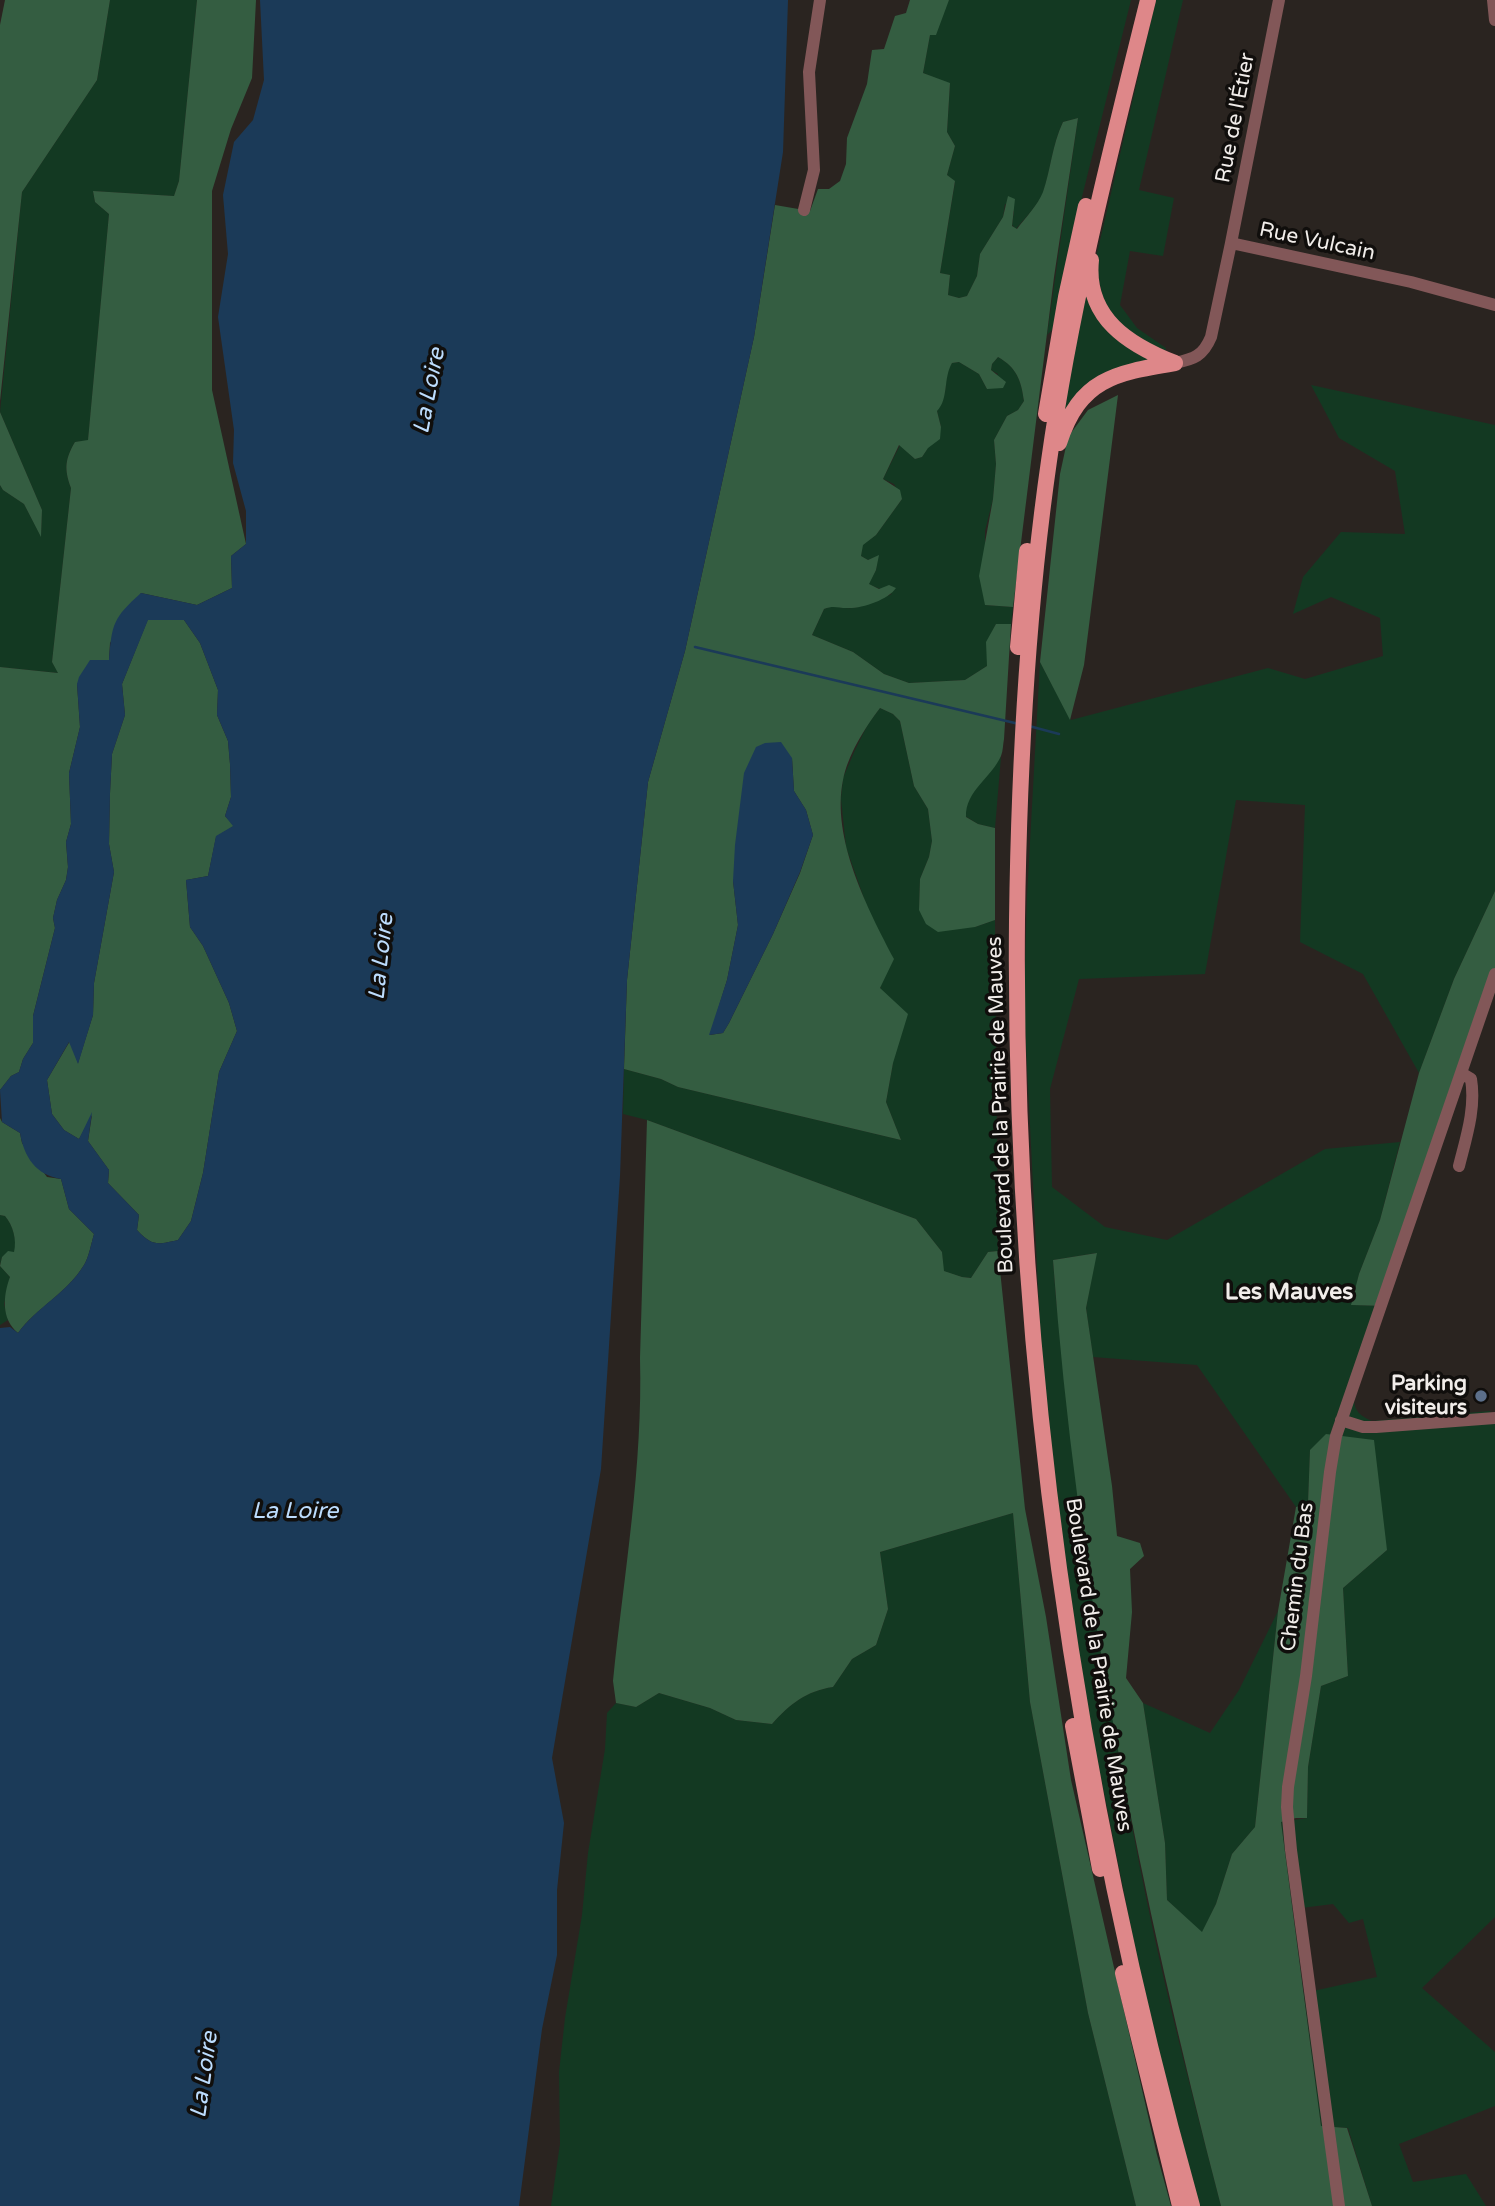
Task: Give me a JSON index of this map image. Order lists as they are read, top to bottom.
{
  "streets": {
    "main road": ["Boulevard de la Prairie de Mauves"],
    "street": ["Rue de l'Étier", "Rue Vulcain", "Chemin du Bas"]
  },
  "crossings": [
    ["Rue de l'Étier", "Rue Vulcain"]
  ],
  "districts": ["Les Mauves"],
  "water": ["La Loire"],
  "places": ["Parking visiteurs"]
}
